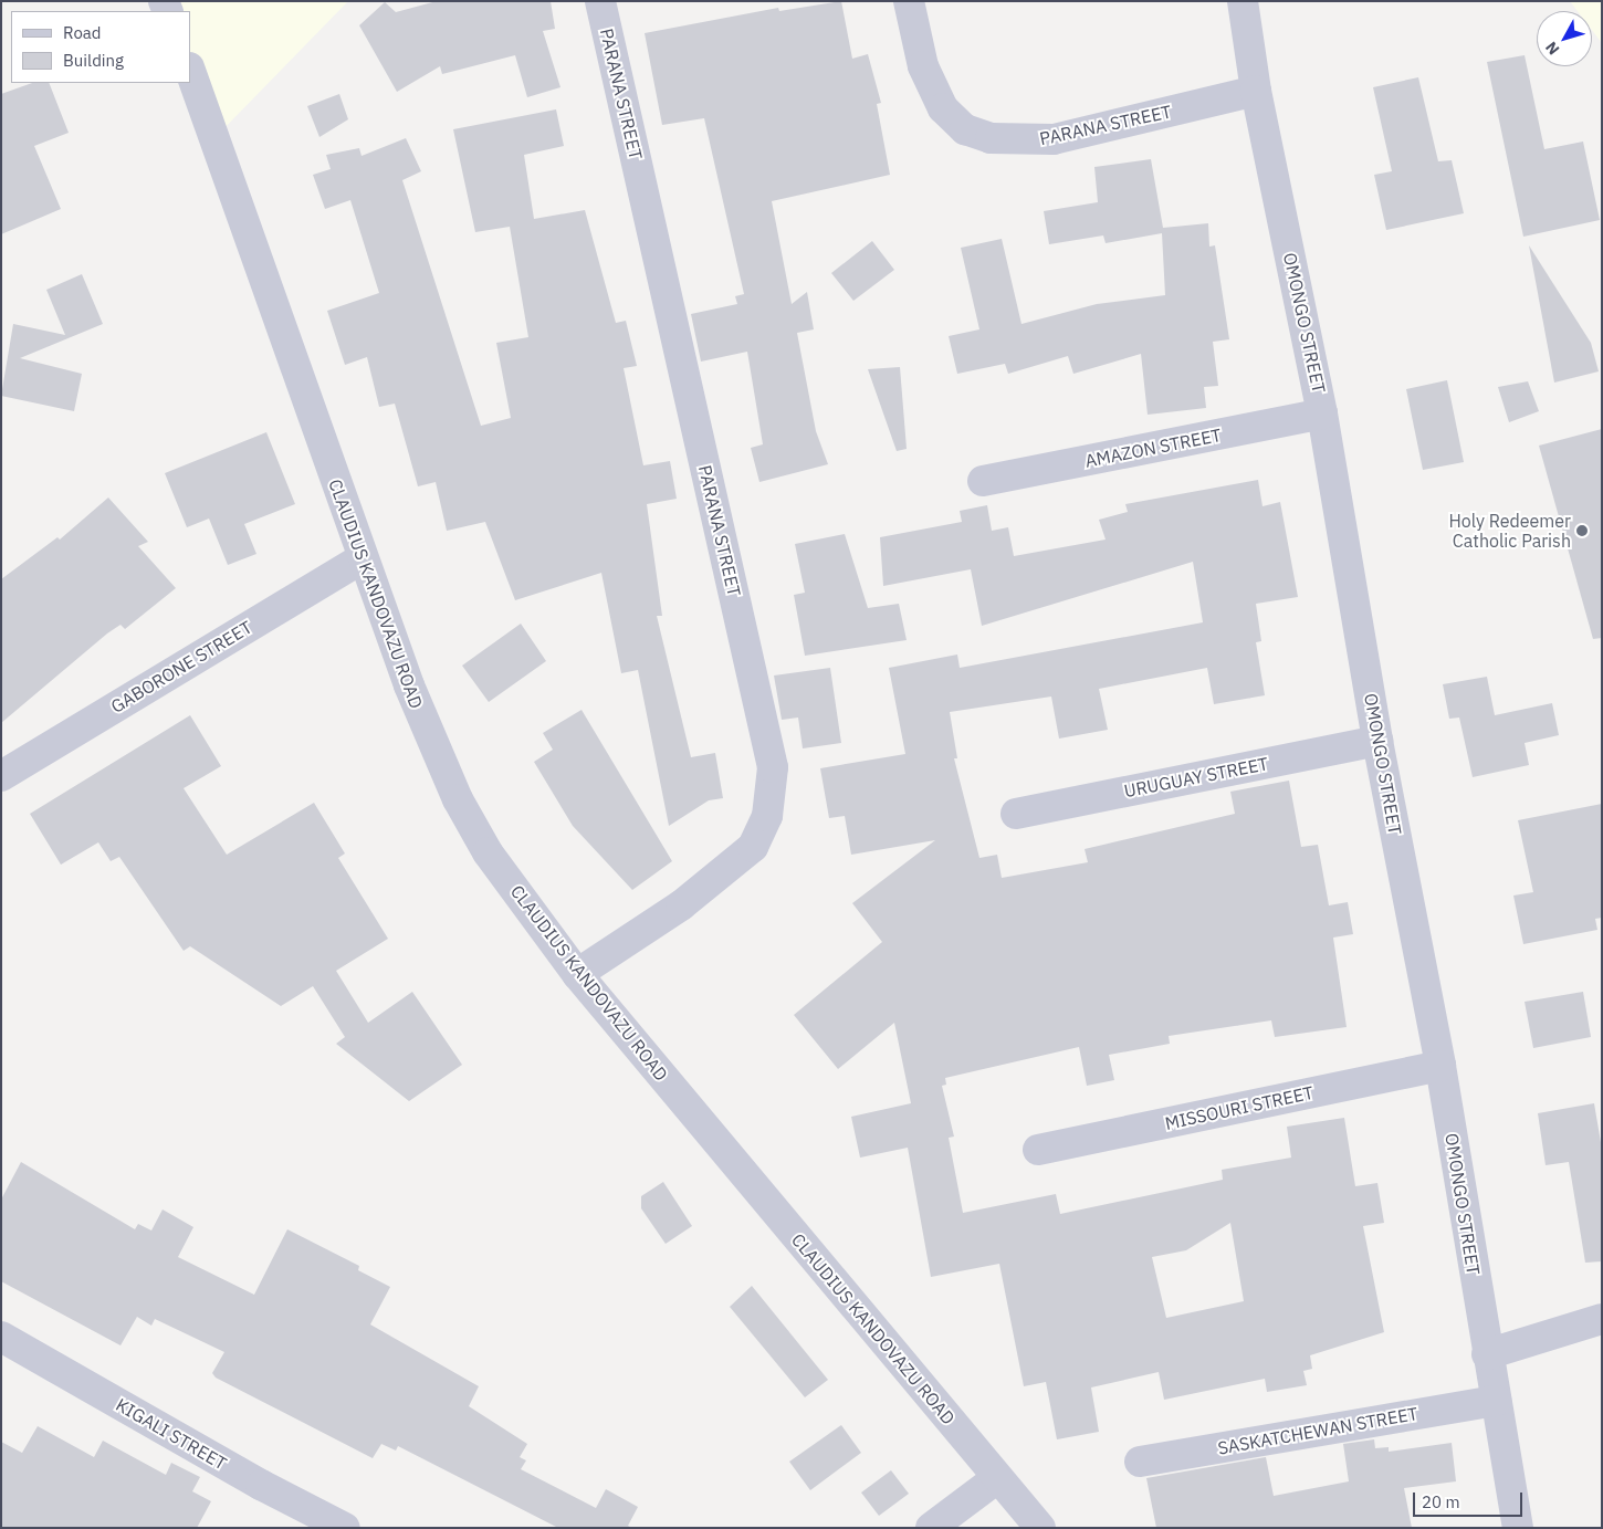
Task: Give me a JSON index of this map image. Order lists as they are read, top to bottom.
{
  "streets": {
    "street": [
      "PARANA STREET",
      "OMONGO STREET",
      "AMAZON STREET",
      "CLAUDIUS KANDOVAZU ROAD",
      "GABORONE STREET",
      "URUGUAY STREET",
      "MISSOURI STREET",
      "SASKATCHEWAN STREET",
      "KIGALI STREET"
    ]
  },
  "crossings": [
    ["PARANA STREET", "OMONGO STREET"],
    ["PARANA STREET", "CLAUDIUS KANDOVAZU ROAD"],
    ["OMONGO STREET", "AMAZON STREET"],
    ["OMONGO STREET", "URUGUAY STREET"],
    ["OMONGO STREET", "MISSOURI STREET"],
    ["OMONGO STREET", "SASKATCHEWAN STREET"],
    ["CLAUDIUS KANDOVAZU ROAD", "GABORONE STREET"]
  ],
  "places": ["Holy Redeemer Catholic Parish"],
  "legend": ["Road", "Building"],
  "scale_bar": "20 m",
  "north": "bottom left"
}
